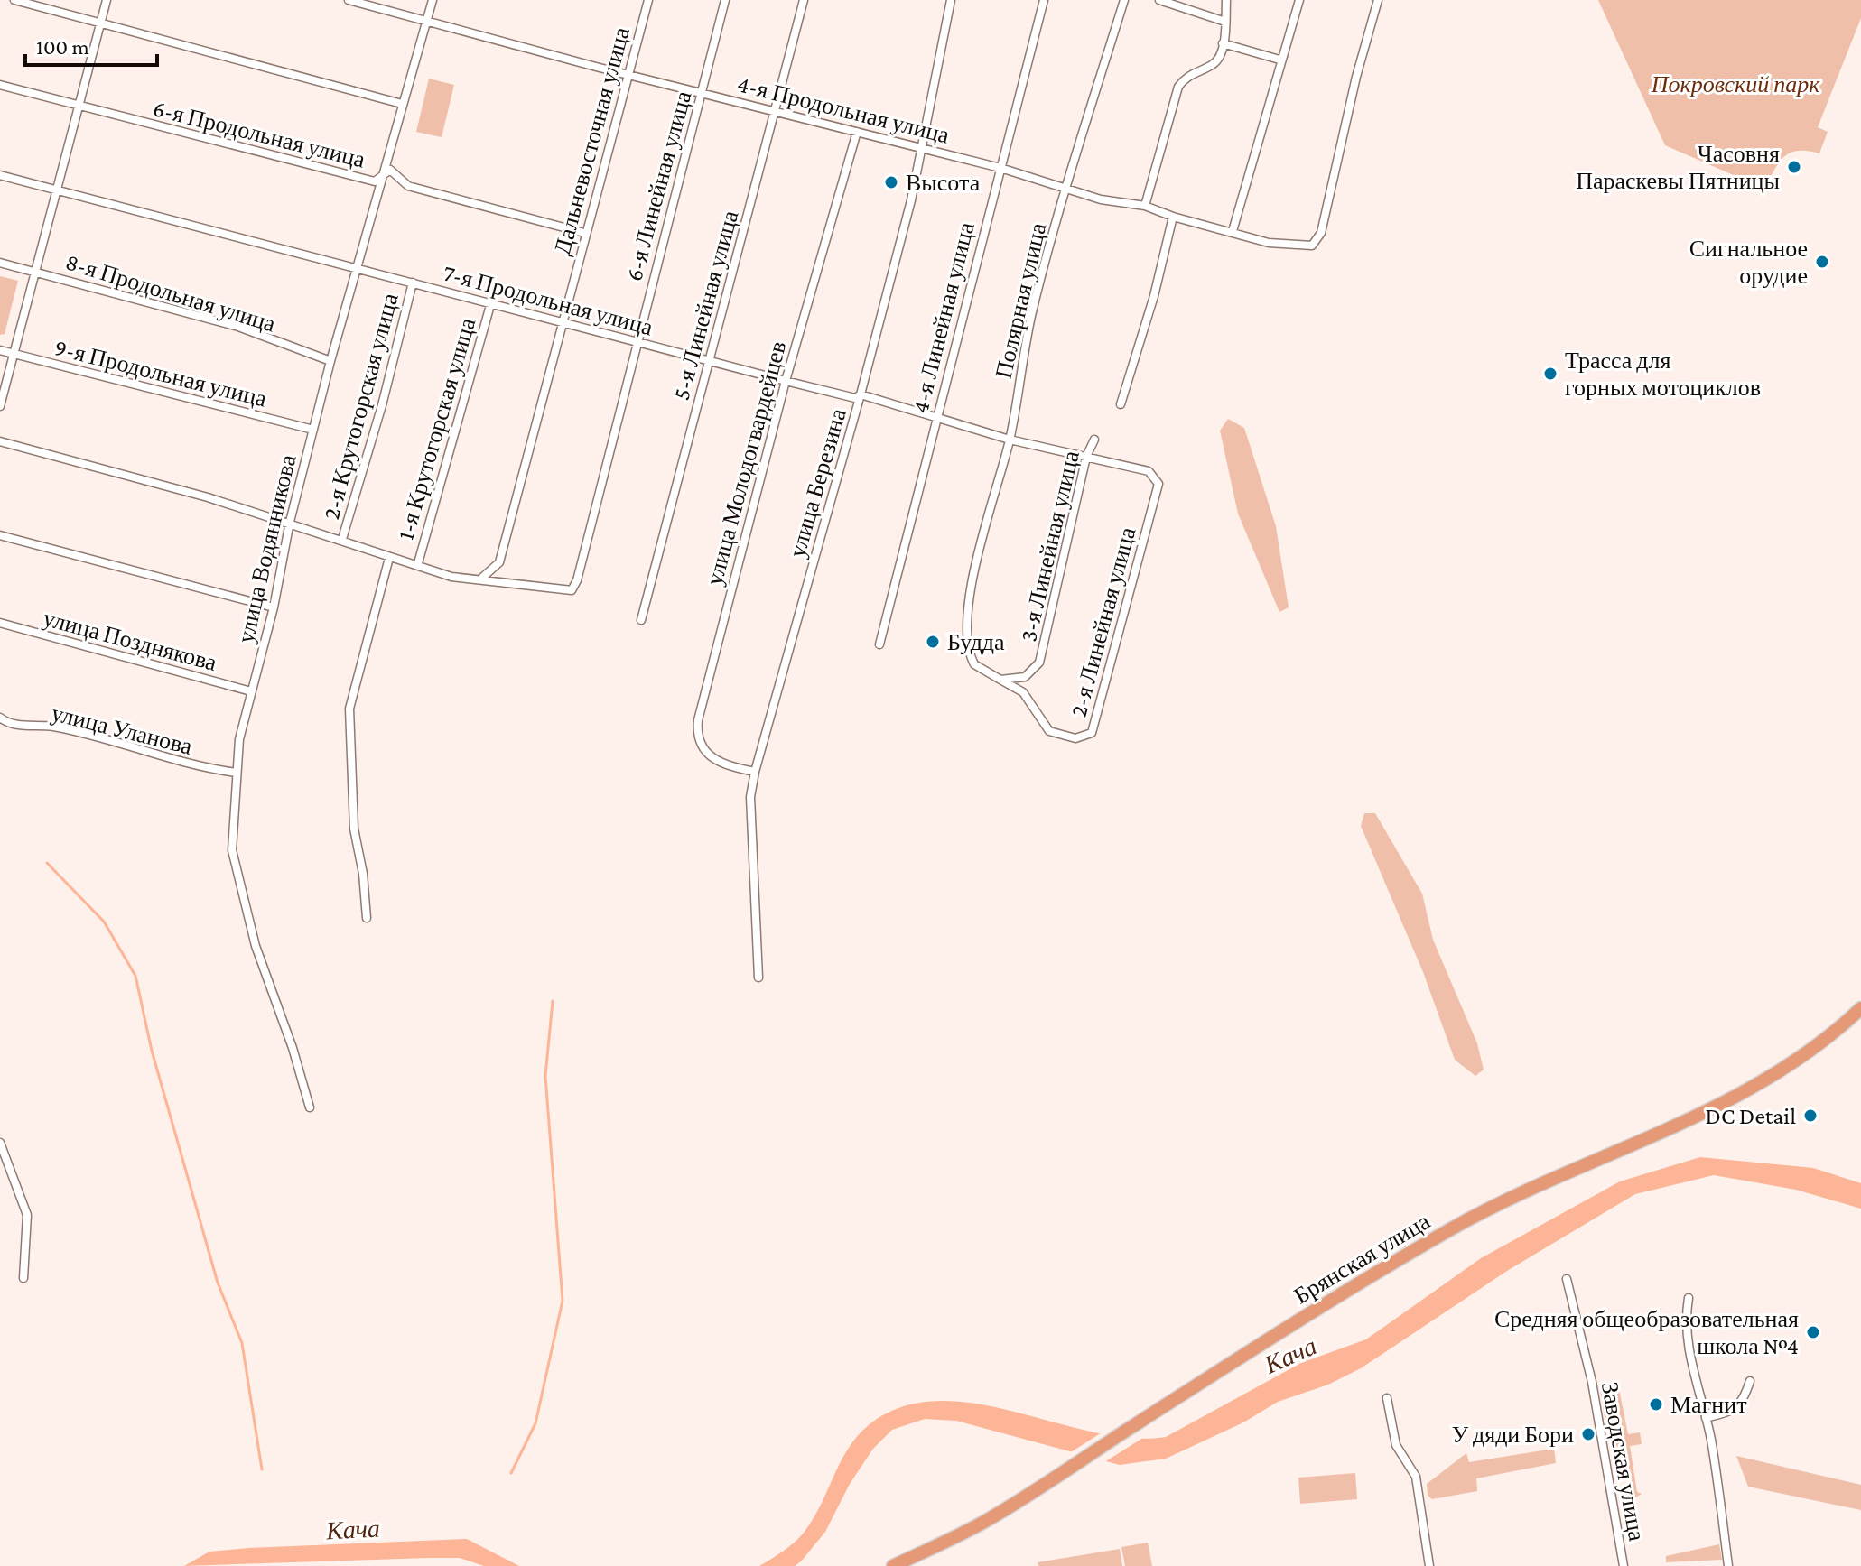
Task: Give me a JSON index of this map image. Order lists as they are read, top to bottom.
{
  "streets": {
    "highway": ["Брянская улица"],
    "street": [
      "4-я Продольная улица",
      "6-я Продольная улица",
      "Дальневосточная улица",
      "6-я Линейная улица",
      "8-я Продольная улица",
      "7-я Продольная улица",
      "Полярная улица",
      "5-я Линейная улица",
      "4-я Линейная улица",
      "9-я Продольная улица",
      "2-я Крутогорская улица",
      "1-я Крутогорская улица",
      "улица Молодогвардейцев",
      "улица Березина",
      "3-я Линейная улица",
      "улица Водянникова",
      "2-я Линейная улица",
      "улица Позднякова",
      "улица Уланова",
      "Заводская улица"
    ]
  },
  "crossings": [
    ["4-я Продольная улица", "Дальневосточная улица"],
    ["4-я Продольная улица", "6-я Линейная улица"],
    ["4-я Продольная улица", "Полярная улица"],
    ["4-я Продольная улица", "5-я Линейная улица"],
    ["4-я Продольная улица", "4-я Линейная улица"],
    ["4-я Продольная улица", "улица Молодогвардейцев"],
    ["4-я Продольная улица", "улица Березина"],
    ["4-я Продольная улица", "улица Водянникова"],
    ["6-я Продольная улица", "Дальневосточная улица"],
    ["6-я Продольная улица", "улица Водянникова"],
    ["Дальневосточная улица", "6-я Линейная улица"],
    ["Дальневосточная улица", "7-я Продольная улица"],
    ["6-я Линейная улица", "7-я Продольная улица"],
    ["8-я Продольная улица", "улица Водянникова"],
    ["7-я Продольная улица", "Полярная улица"],
    ["7-я Продольная улица", "5-я Линейная улица"],
    ["7-я Продольная улица", "4-я Линейная улица"],
    ["7-я Продольная улица", "2-я Крутогорская улица"],
    ["7-я Продольная улица", "1-я Крутогорская улица"],
    ["7-я Продольная улица", "улица Молодогвардейцев"],
    ["7-я Продольная улица", "улица Березина"],
    ["7-я Продольная улица", "3-я Линейная улица"],
    ["7-я Продольная улица", "улица Водянникова"],
    ["7-я Продольная улица", "2-я Линейная улица"],
    ["Полярная улица", "3-я Линейная улица"],
    ["Полярная улица", "2-я Линейная улица"],
    ["9-я Продольная улица", "улица Водянникова"],
    ["улица Молодогвардейцев", "улица Березина"],
    ["3-я Линейная улица", "2-я Линейная улица"],
    ["улица Водянникова", "улица Позднякова"],
    ["улица Водянникова", "улица Уланова"]
  ],
  "water": ["Кача"],
  "parks": ["Покровский парк"],
  "places": [
    "Часовня Параскевы Пятницы",
    "Высота",
    "Сигнальное орудие",
    "Трасса для горных мотоциклов",
    "Будда",
    "DC Detail",
    "Средняя общеобразовательная школа №4",
    "Магнит",
    "У дяди Бори"
  ],
  "scale_bar": "100 m"
}
